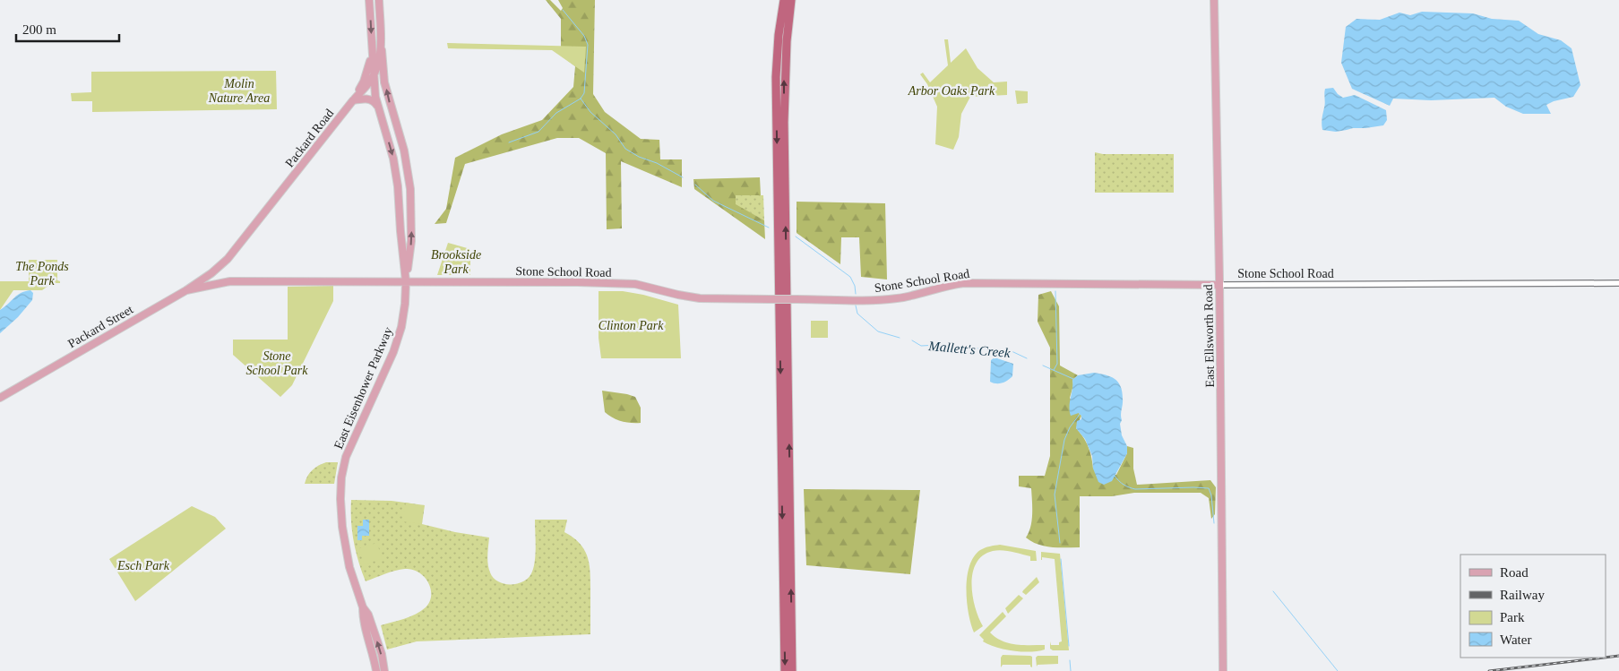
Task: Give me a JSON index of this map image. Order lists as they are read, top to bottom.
{
  "streets": {
    "main road": [
      "Packard Road",
      "Stone School Road",
      "Packard Street",
      "East Ellsworth Road",
      "East Eisenhower Parkway"
    ]
  },
  "crossings": [
    ["Packard Road", "Packard Street"],
    ["Packard Road", "East Eisenhower Parkway"],
    ["Stone School Road", "East Ellsworth Road"],
    ["Stone School Road", "East Eisenhower Parkway"]
  ],
  "water": ["Mallett's Creek"],
  "parks": [
    "Molin Nature Area",
    "Arbor Oaks Park",
    "Brookside Park",
    "The Ponds Park",
    "Clinton Park",
    "Stone School Park",
    "Esch Park"
  ],
  "legend": [
    "Road",
    "Railway",
    "Park",
    "Water"
  ],
  "scale_bar": "200 m"
}
